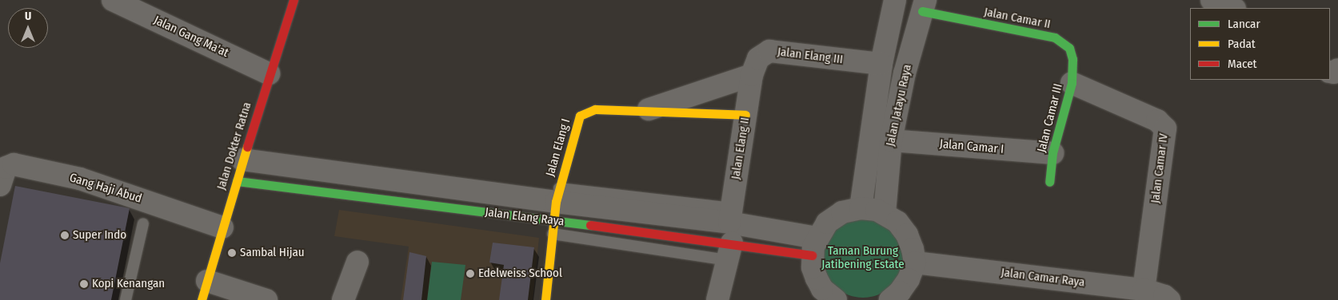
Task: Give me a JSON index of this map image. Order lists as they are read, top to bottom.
{
  "streets": {
    "street": [
      "Jalan Camar II",
      "Jalan Gang Ma'at",
      "Jalan Elang III",
      "Jalan Jatayu Raya",
      "Jalan Camar III",
      "Jalan Dokter Ratna",
      "Jalan Camar I",
      "Jalan Elang I",
      "Jalan Elang II",
      "Jalan Camar IV",
      "Gang Haji Abud",
      "Jalan Elang Raya",
      "Jalan Camar Raya"
    ]
  },
  "crossings": [
    ["Jalan Camar II", "Jalan Jatayu Raya"],
    ["Jalan Camar II", "Jalan Camar III"],
    ["Jalan Gang Ma'at", "Jalan Dokter Ratna"],
    ["Jalan Elang III", "Jalan Jatayu Raya"],
    ["Jalan Elang III", "Jalan Elang II"],
    ["Jalan Jatayu Raya", "Jalan Camar I"],
    ["Jalan Camar III", "Jalan Camar I"],
    ["Jalan Camar III", "Jalan Camar IV"],
    ["Jalan Dokter Ratna", "Gang Haji Abud"],
    ["Jalan Dokter Ratna", "Jalan Elang Raya"],
    ["Jalan Elang I", "Jalan Elang Raya"],
    ["Jalan Elang II", "Jalan Elang Raya"],
    ["Jalan Camar IV", "Jalan Camar Raya"]
  ],
  "parks": ["Taman Burung Jatibening Estate"],
  "places": [
    "Super Indo",
    "Sambal Hijau",
    "Edelweiss School",
    "Kopi Kenangan"
  ],
  "legend": ["Lancar", "Padat", "Macet"],
  "north": "top"
}
